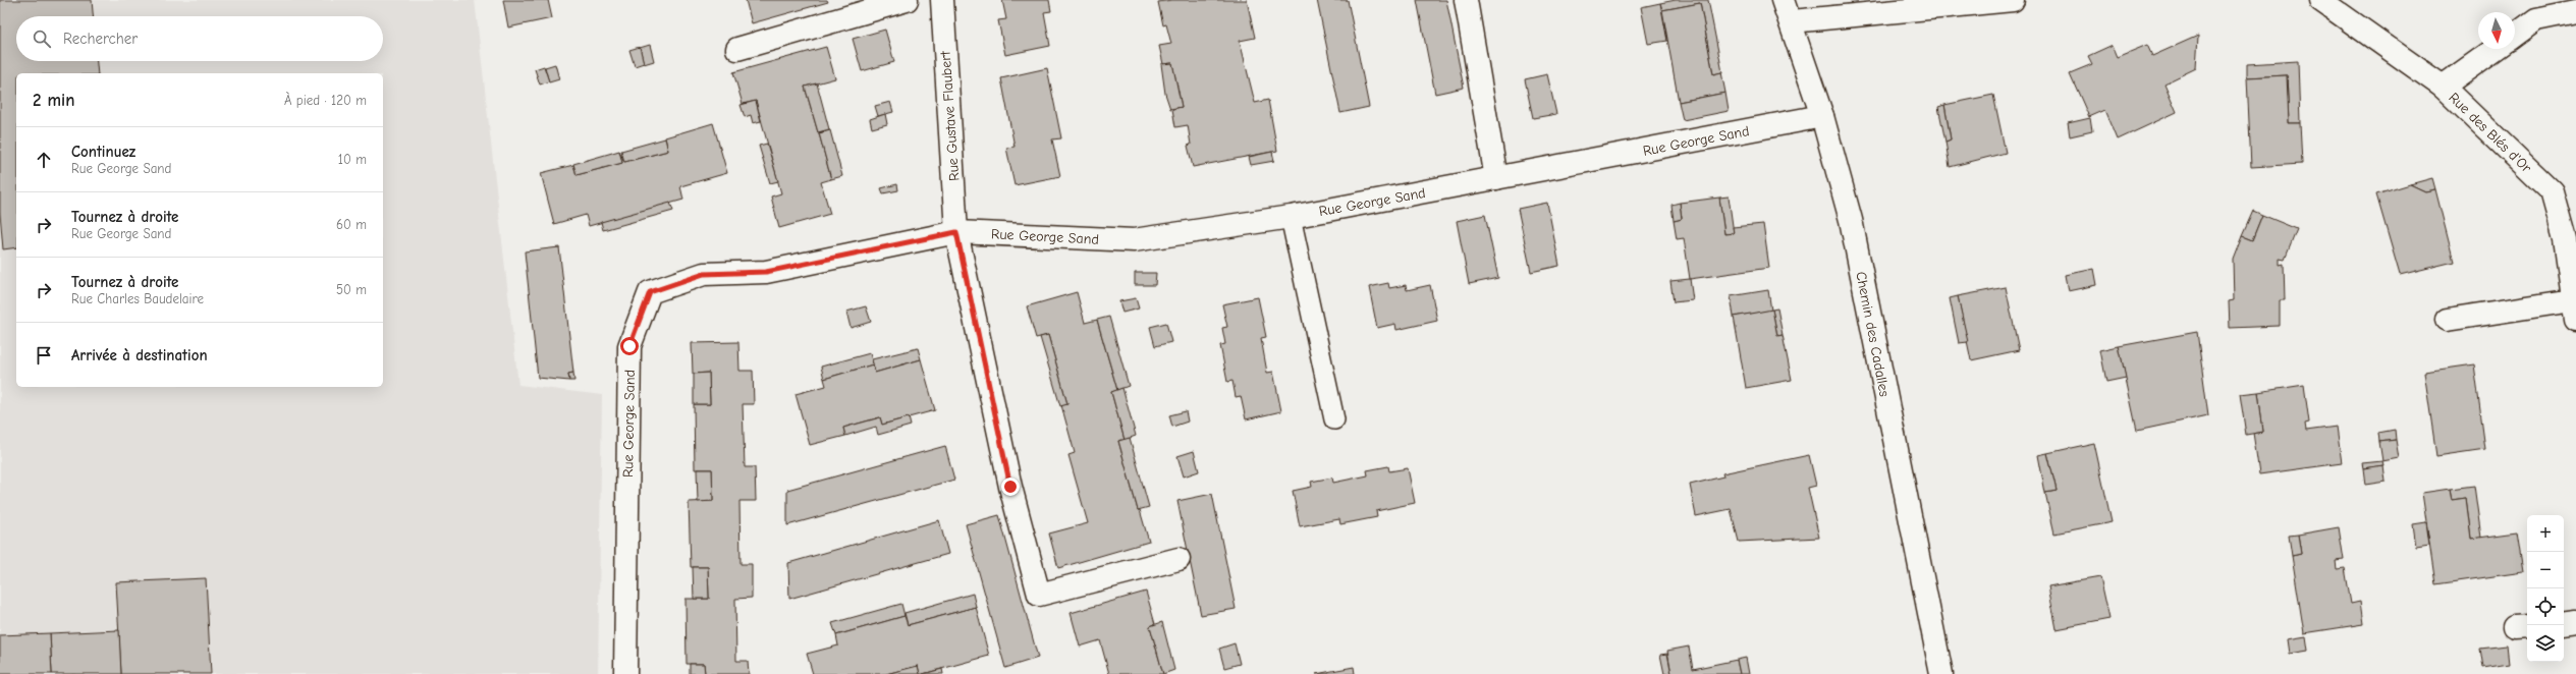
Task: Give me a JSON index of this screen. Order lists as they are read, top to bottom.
{
  "streets": {
    "street": [
      "Rue Gustave Flaubert",
      "Rue des Blés d'Or",
      "Rue George Sand",
      "Chemin des Cadalles"
    ]
  },
  "crossings": [
    ["Rue Gustave Flaubert", "Rue George Sand"],
    ["Rue George Sand", "Chemin des Cadalles"]
  ],
  "north": "bottom",
  "page": {
    "search": "Rechercher",
    "heading": ["2 min", "À pied · 120 m"],
    "list": [
      ["Continuez", "Rue George Sand", "10 m"],
      ["Tournez à droite", "Rue George Sand", "60 m"],
      ["Tournez à droite", "Rue Charles Baudelaire", "50 m"],
      "Arrivée à destination"
    ],
    "map_buttons": ["+", "−"]
  }
}
